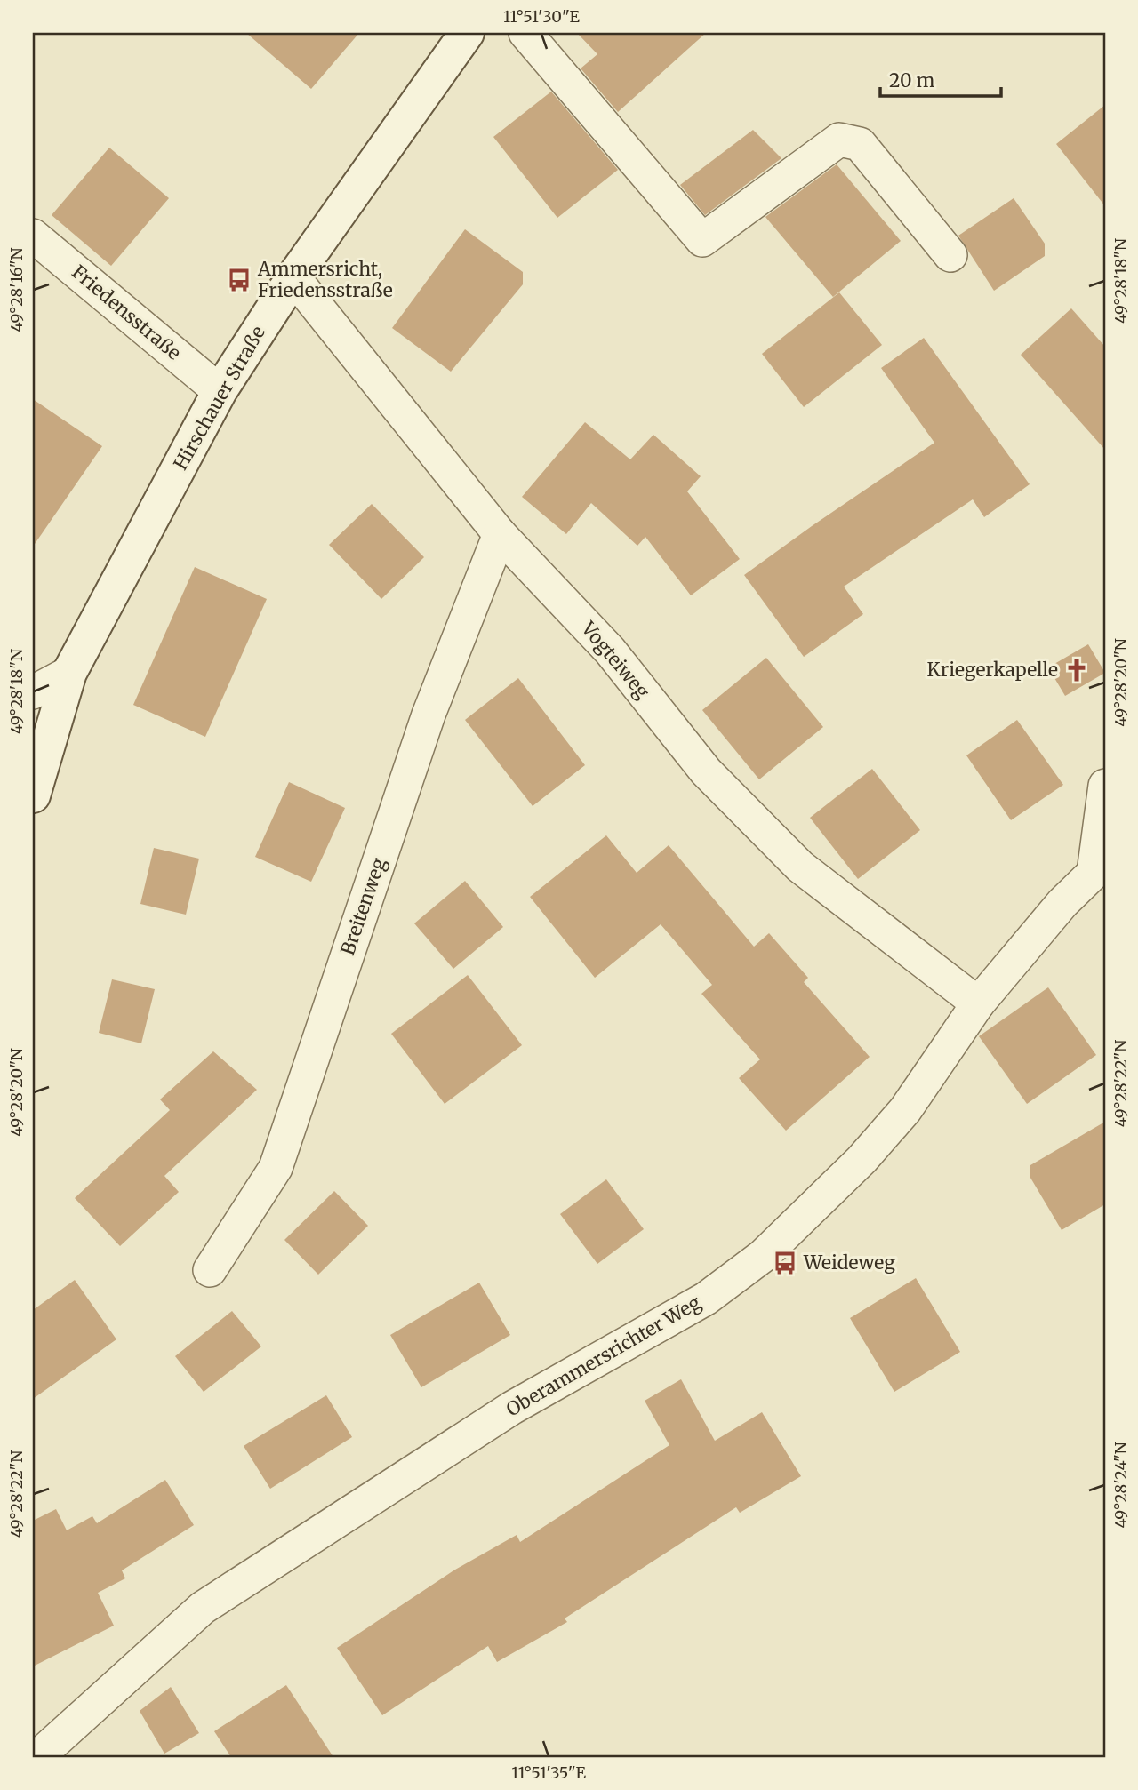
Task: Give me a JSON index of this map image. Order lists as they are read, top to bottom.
{
  "streets": {
    "street": [
      "Friedensstraße",
      "Hirschauer Straße",
      "Vogteiweg",
      "Breitenweg",
      "Oberammersrichter Weg"
    ]
  },
  "crossings": [
    ["Friedensstraße", "Hirschauer Straße"],
    ["Hirschauer Straße", "Vogteiweg"],
    ["Vogteiweg", "Breitenweg"],
    ["Vogteiweg", "Oberammersrichter Weg"]
  ],
  "places": {
    "bus stop": ["Ammersricht, Friedensstraße", "Weideweg"],
    "church": ["Kriegerkapelle"]
  },
  "scale_bar": "20 m",
  "coordinates": [
    "11°51'30\"E",
    "49°28'18\"N",
    "49°28'16\"N",
    "49°28'20\"N",
    "49°28'22\"N",
    "49°28'24\"N",
    "11°51'35\"E"
  ]
}
